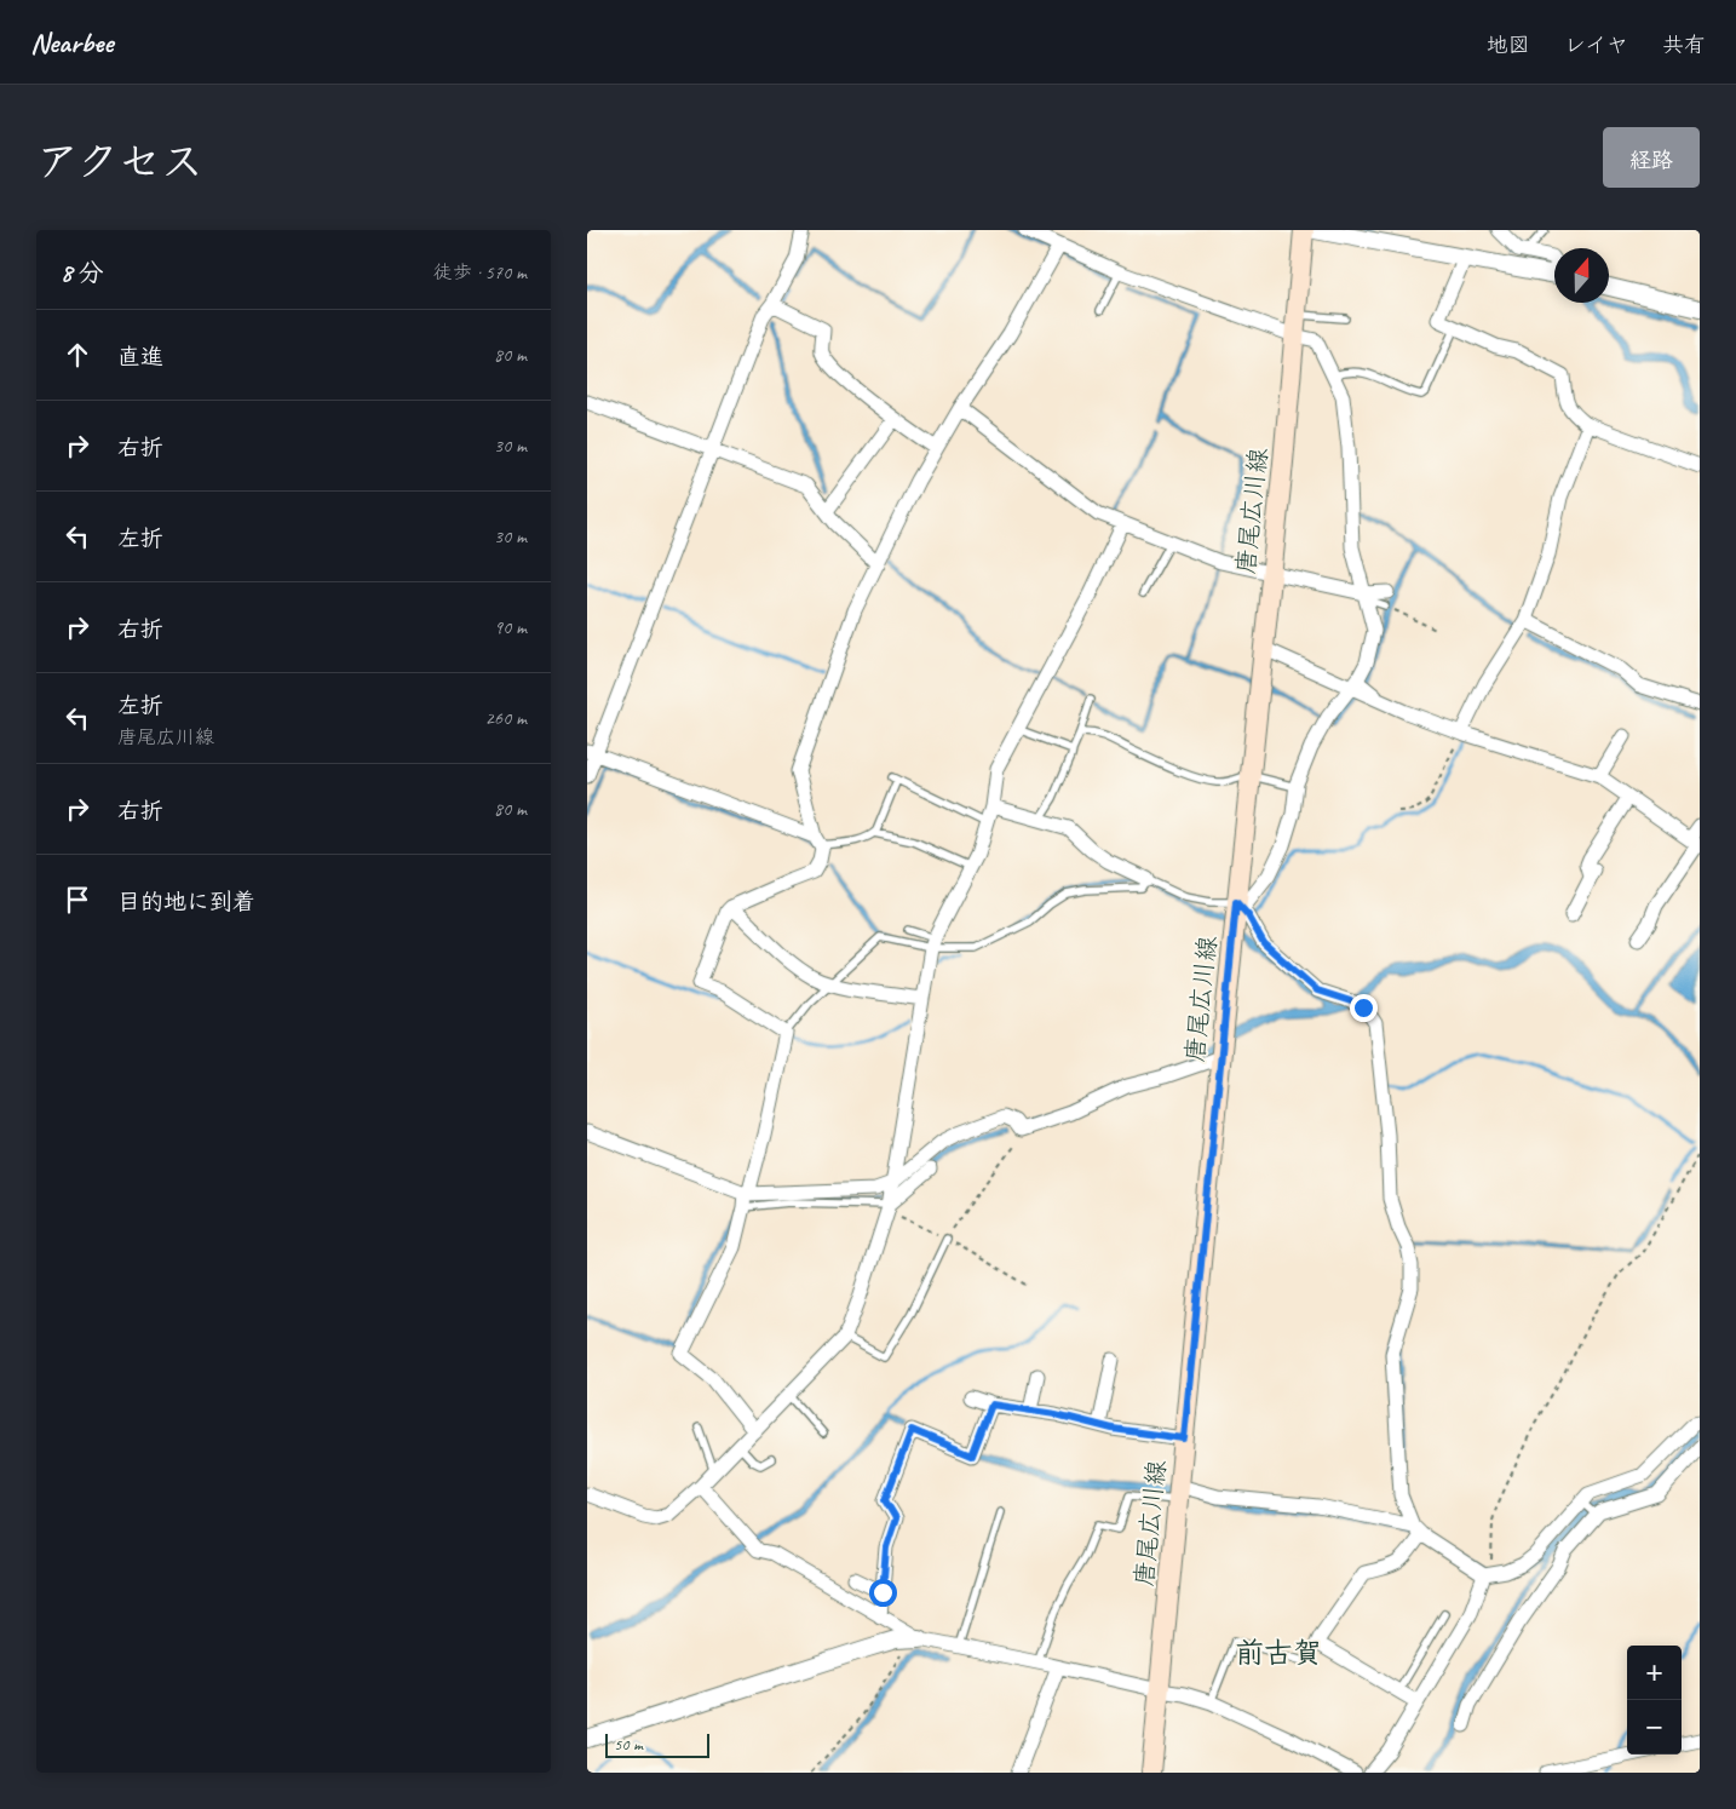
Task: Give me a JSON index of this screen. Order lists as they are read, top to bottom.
{
  "streets": {
    "main road": ["唐尾広川線"]
  },
  "districts": ["前古賀"],
  "scale_bar": "50 m",
  "north": "top",
  "page": {
    "header": "Nearbee",
    "nav": ["地図", "レイヤ", "共有"],
    "title": "アクセス",
    "buttons": "経路",
    "heading": ["8 分", "徒歩 · 570 m"],
    "list": [
      ["直進", "80 m"],
      ["右折", "30 m"],
      ["左折", "30 m"],
      ["右折", "90 m"],
      ["左折", "唐尾広川線", "260 m"],
      ["右折", "80 m"],
      "目的地に到着"
    ],
    "map_buttons": ["+", "−"],
    "scale": "50 m"
  }
}
